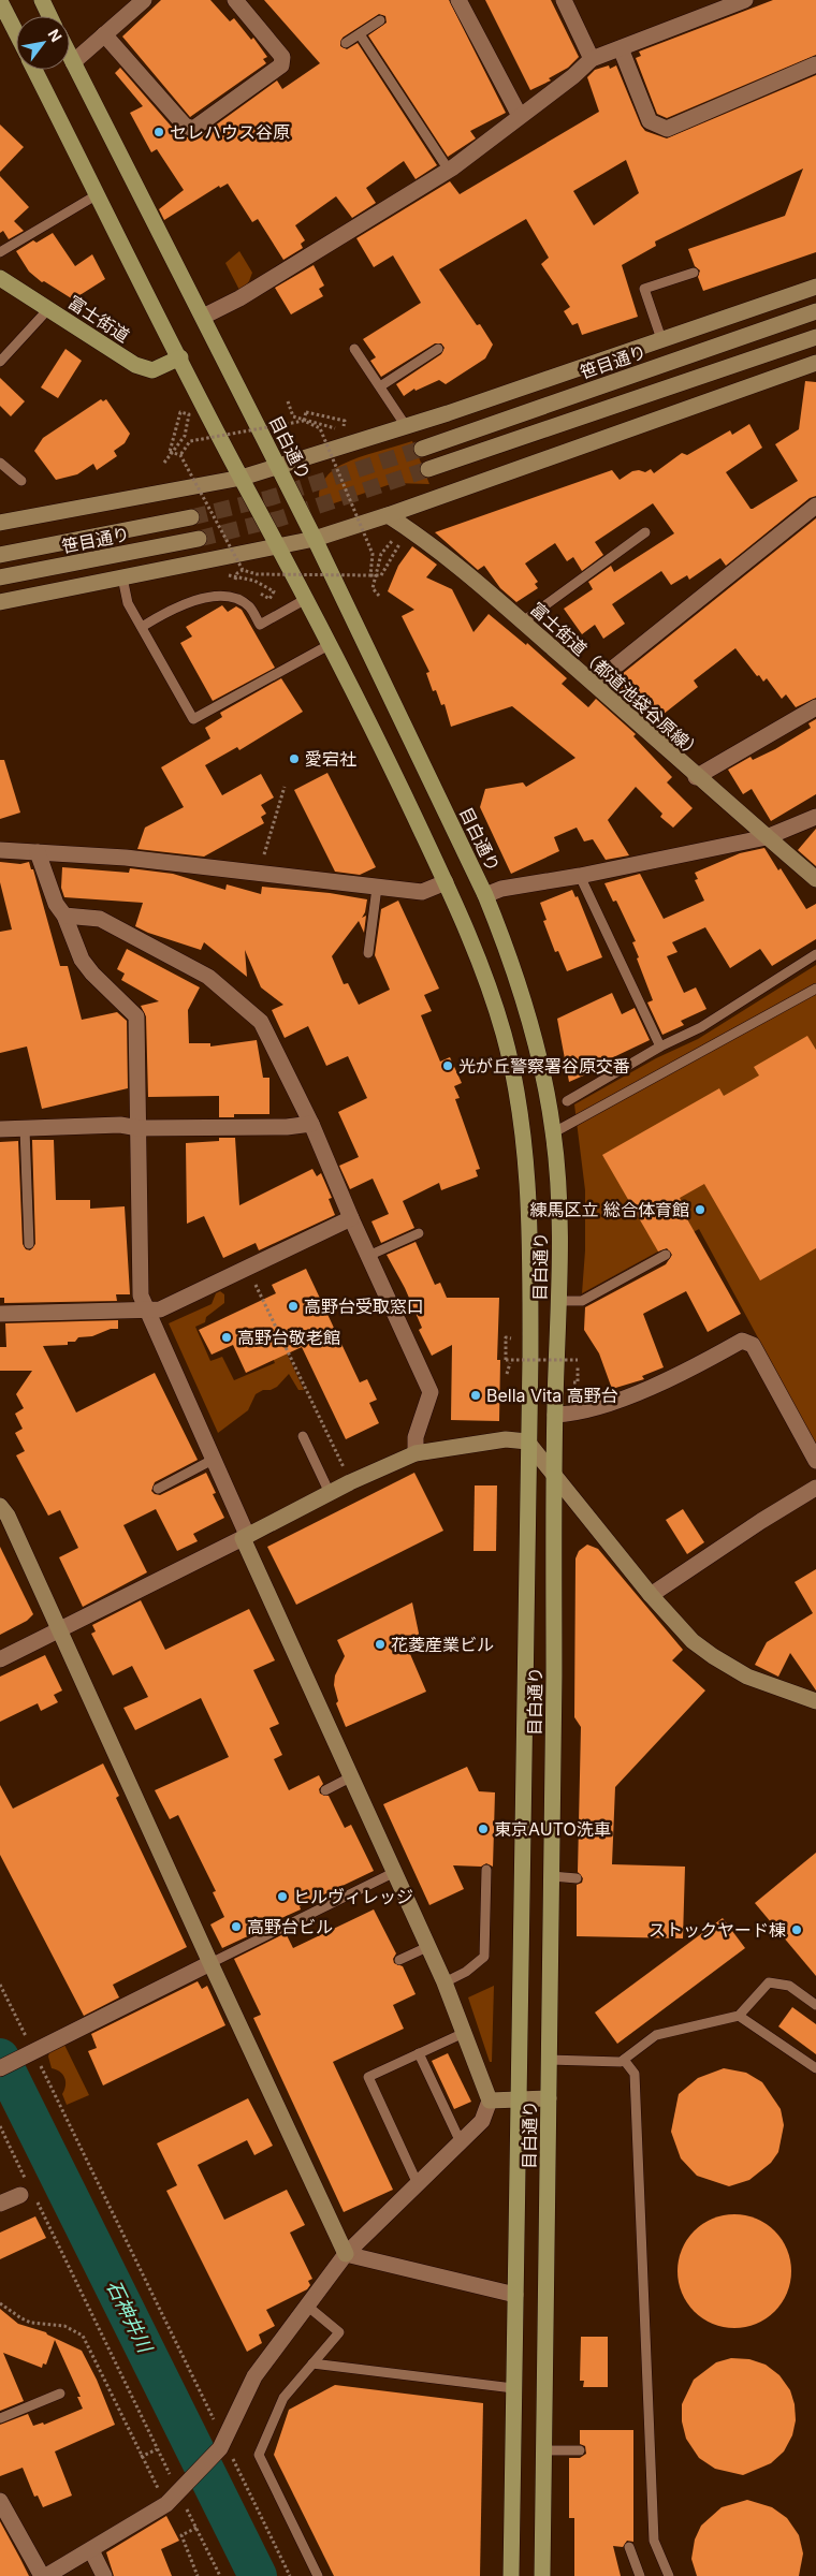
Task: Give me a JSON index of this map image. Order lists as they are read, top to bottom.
{
  "streets": {
    "main road": [
      "富士街道",
      "笹目通り",
      "目白通り",
      "富士街道（都道池袋谷原線）"
    ]
  },
  "crossings": [
    ["富士街道", "目白通り"]
  ],
  "water": ["石神井川"],
  "places": [
    "セレハウス谷原",
    "愛宕社",
    "光が丘警察署谷原交番",
    "練馬区立 総合体育館",
    "高野台受取窓口",
    "高野台敬老館",
    "Bella Vita 高野台",
    "花菱産業ビル",
    "東京AUTO洗車",
    "ヒルヴィレッジ",
    "高野台ビル",
    "ストックヤード棟"
  ],
  "north": "top right"
}
